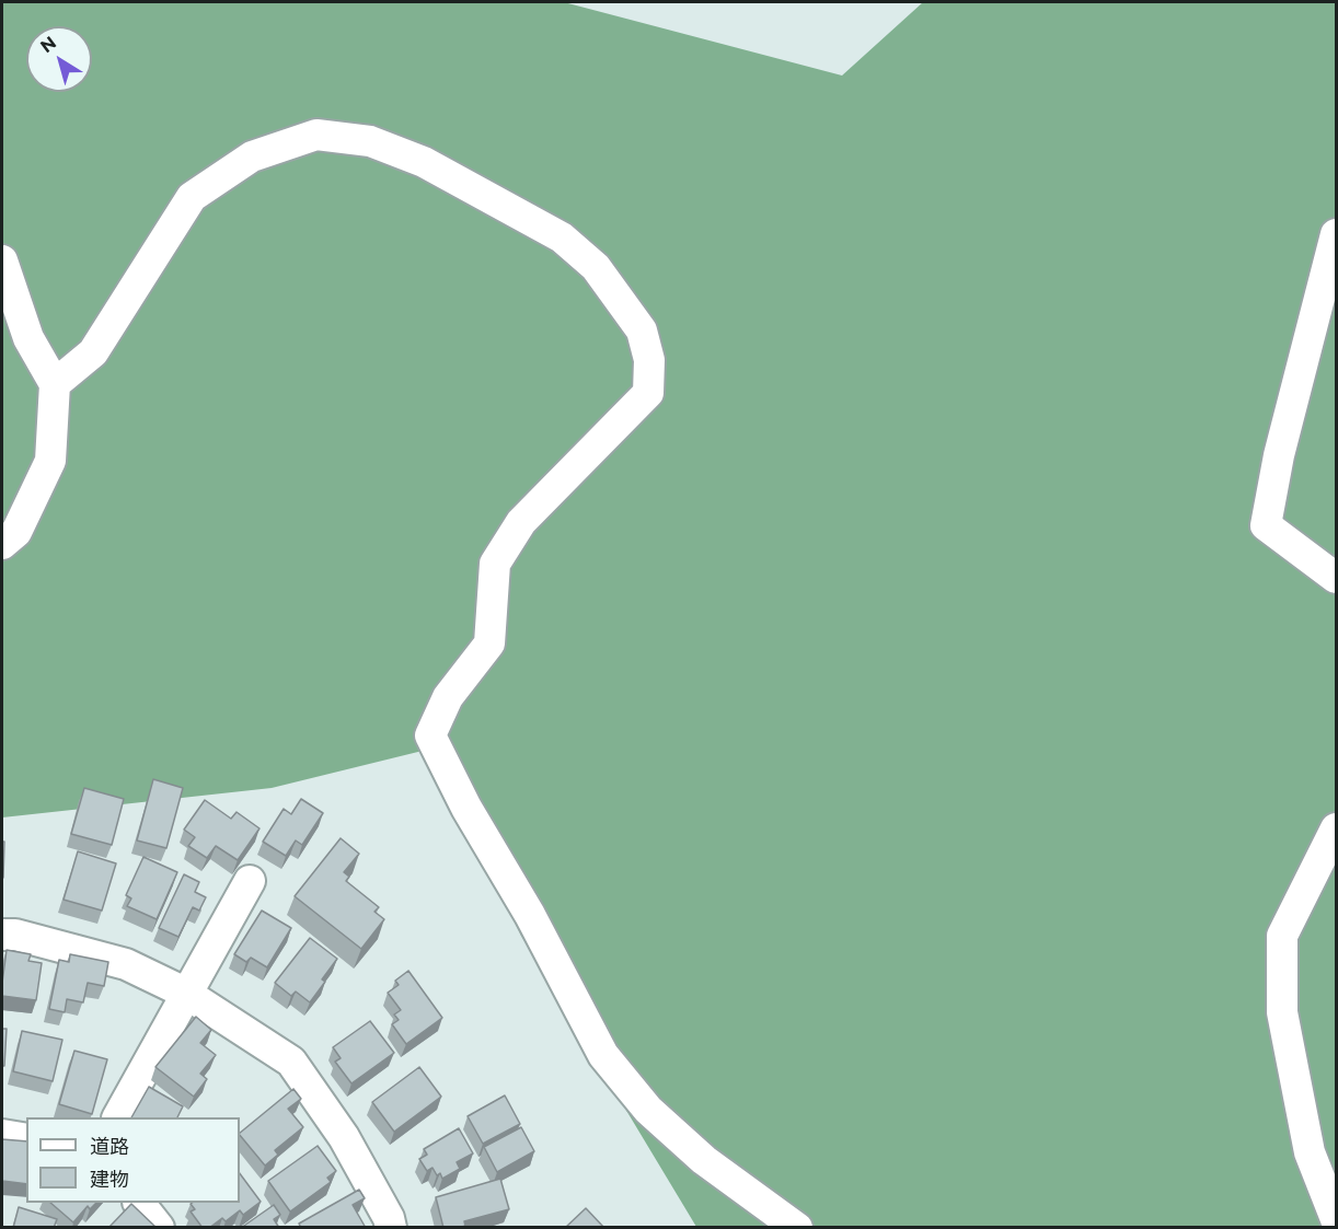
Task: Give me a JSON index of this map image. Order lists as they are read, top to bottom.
{
  "legend": ["道路", "建物"],
  "north": "top left"
}
